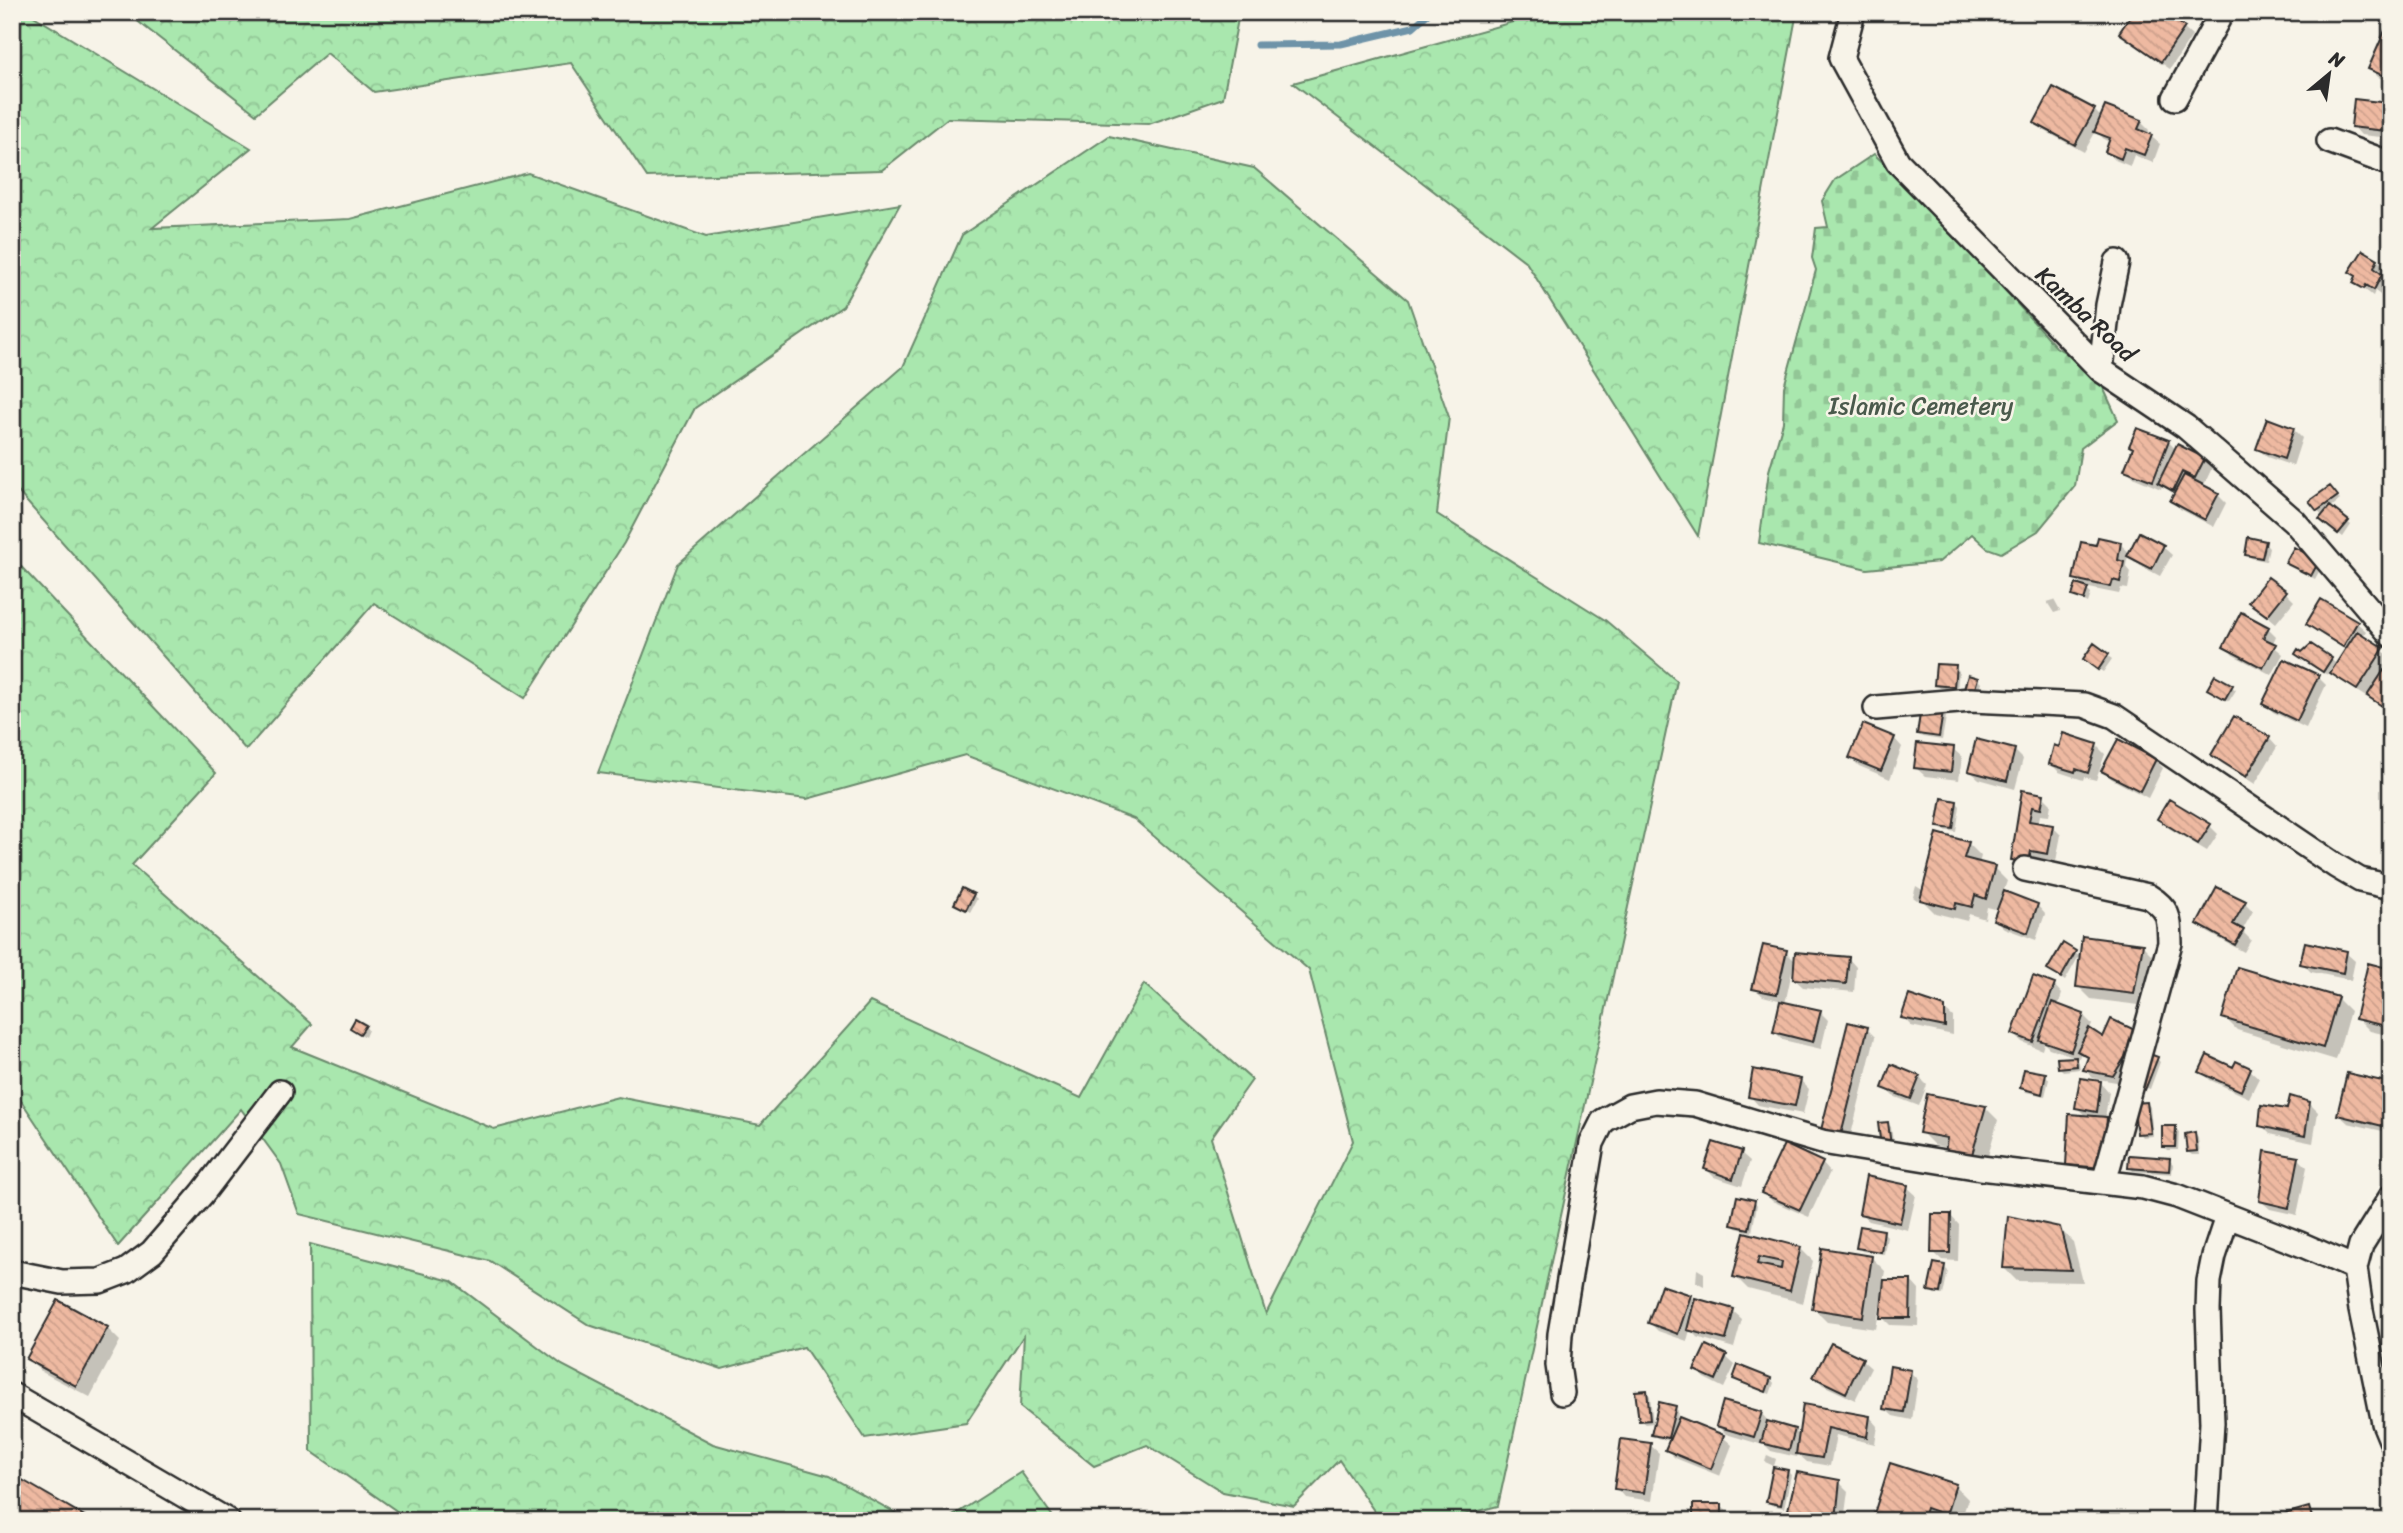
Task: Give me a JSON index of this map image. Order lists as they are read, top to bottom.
{
  "streets": {
    "street": ["Kamba Road"]
  },
  "parks": ["Islamic Cemetery"],
  "north": "top right"
}
